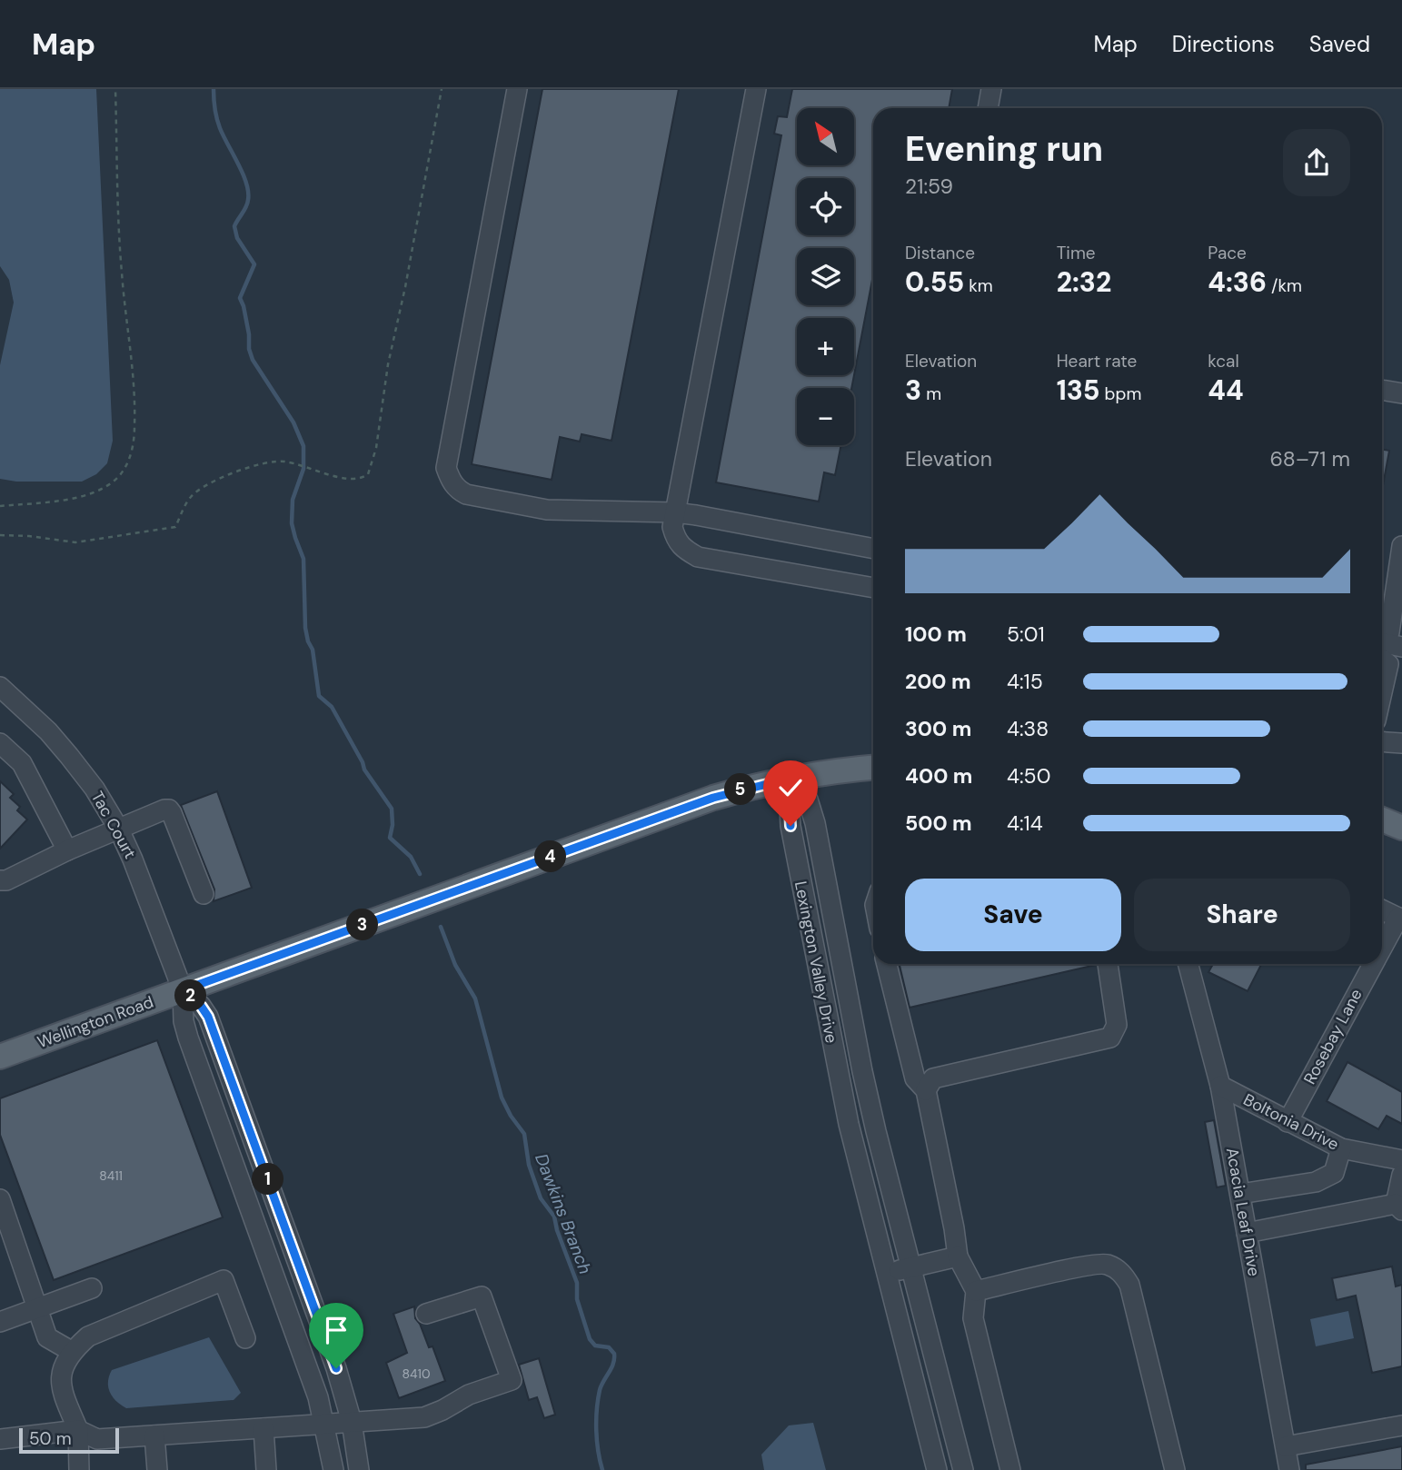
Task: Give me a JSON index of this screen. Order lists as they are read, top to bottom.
{
  "streets": {
    "main road": ["Wellington Road"],
    "street": [
      "Tac Court",
      "Lexington Valley Drive",
      "Rosebay Lane",
      "Boltonia Drive",
      "Acacia Leaf Drive"
    ]
  },
  "crossings": [
    ["Tac Court", "Wellington Road"],
    ["Lexington Valley Drive", "Wellington Road"],
    ["Rosebay Lane", "Boltonia Drive"],
    ["Boltonia Drive", "Acacia Leaf Drive"]
  ],
  "water": ["Dawkins Branch"],
  "house_numbers": ["8411", "8410"],
  "scale_bar": "50 m",
  "north": "top left",
  "page": {
    "header": "Map",
    "nav": ["Map", "Directions", "Saved"],
    "map_buttons": ["+", "−"],
    "heading": ["Evening run", "21:59"],
    "stats": [
      ["Distance", "0.55 km"],
      ["Time", "2:32"],
      ["Pace", "4:36 /km"],
      ["Elevation", "3 m"],
      ["Heart rate", "135 bpm"],
      ["kcal", "44"]
    ],
    "chart": ["Elevation", "68–71 m"],
    "list": [
      {
        "name": "100 m",
        "note": "5:01"
      },
      {
        "name": "200 m",
        "note": "4:15"
      },
      {
        "name": "300 m",
        "note": "4:38"
      },
      {
        "name": "400 m",
        "note": "4:50"
      },
      {
        "name": "500 m",
        "note": "4:14"
      }
    ],
    "pins": [
      "5",
      "4",
      "3",
      "2",
      "1"
    ],
    "buttons": ["Save", "Share"],
    "scale": "50 m"
  }
}
